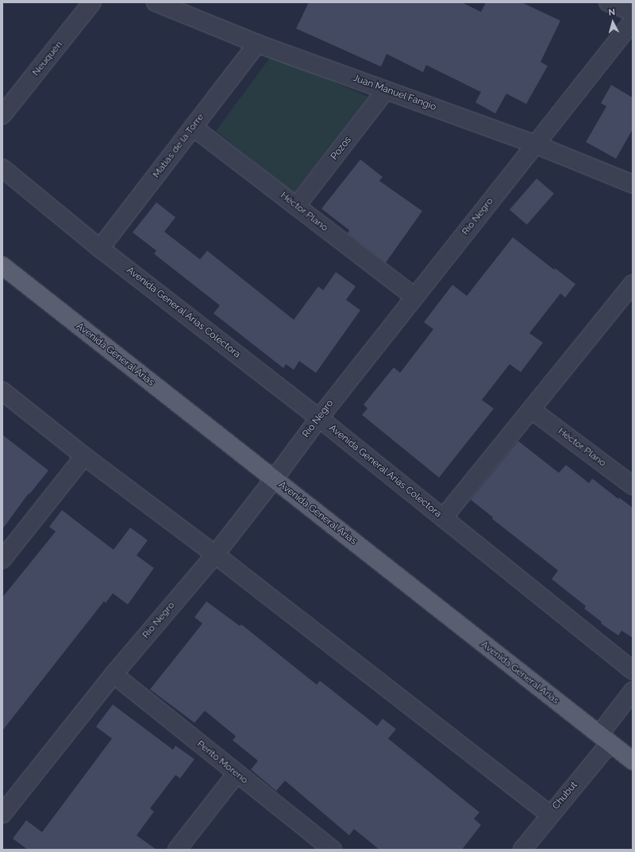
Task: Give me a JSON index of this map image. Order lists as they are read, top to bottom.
{
  "streets": {
    "main road": ["Avenida General Arias"],
    "street": [
      "Neuquén",
      "Juan Manuel Fangio",
      "Matías de la Torre",
      "Pozos",
      "Héctor Plano",
      "Río Negro",
      "Avenida General Arias Colectora",
      "Perito Moreno",
      "Chubut"
    ]
  },
  "crossings": [
    ["Juan Manuel Fangio", "Matías de la Torre"],
    ["Juan Manuel Fangio", "Pozos"],
    ["Juan Manuel Fangio", "Río Negro"],
    ["Matías de la Torre", "Héctor Plano"],
    ["Matías de la Torre", "Avenida General Arias Colectora"],
    ["Pozos", "Héctor Plano"],
    ["Héctor Plano", "Río Negro"],
    ["Río Negro", "Avenida General Arias Colectora"],
    ["Río Negro", "Avenida General Arias"],
    ["Río Negro", "Perito Moreno"],
    ["Avenida General Arias", "Chubut"]
  ],
  "north": "top"
}
